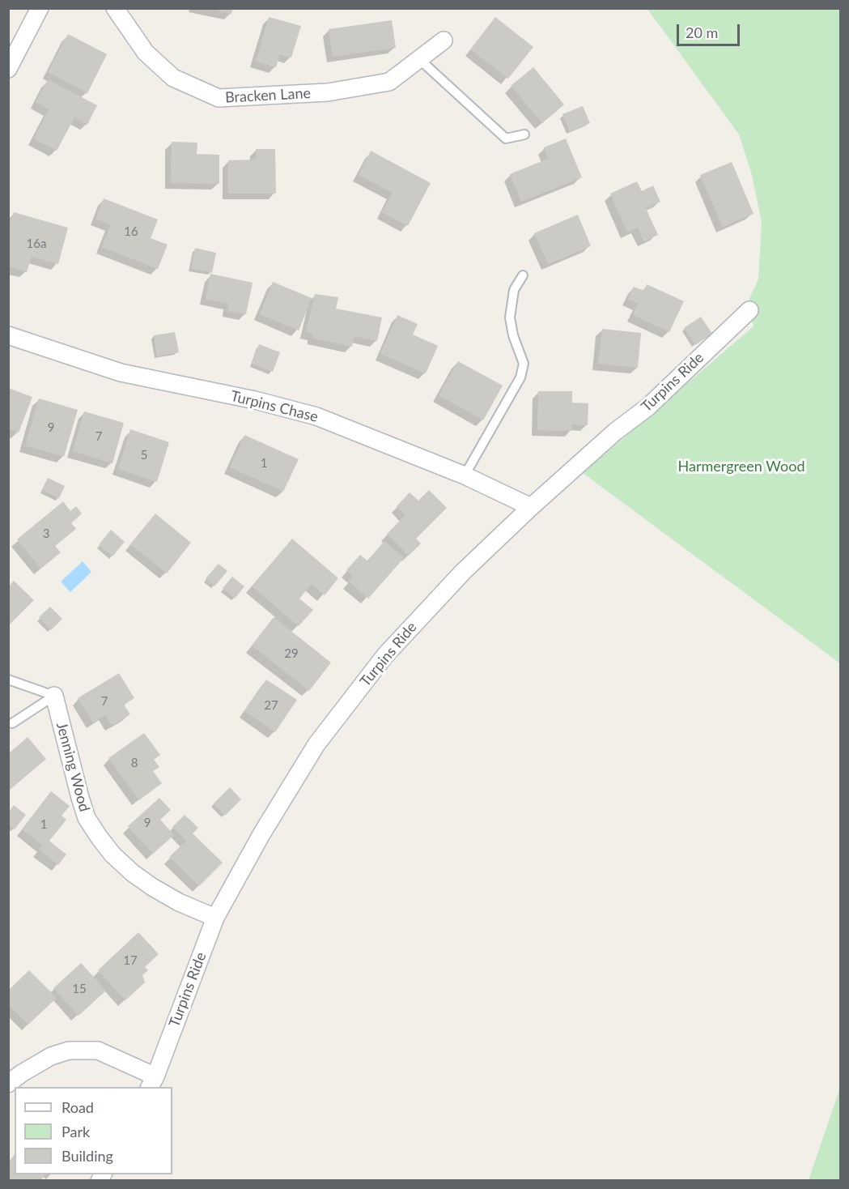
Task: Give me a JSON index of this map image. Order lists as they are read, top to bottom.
{
  "streets": {
    "street": [
      "Bracken Lane",
      "Turpins Ride",
      "Turpins Chase",
      "Jenning Wood"
    ]
  },
  "crossings": [
    ["Turpins Ride", "Turpins Chase"],
    ["Turpins Ride", "Jenning Wood"]
  ],
  "parks": ["Harmergreen Wood"],
  "house_numbers": [
    "16",
    "16a",
    "9",
    "7",
    "5",
    "1",
    "3",
    "29",
    "7",
    "27",
    "8",
    "9",
    "1",
    "17",
    "15"
  ],
  "legend": ["Road", "Park", "Building"],
  "scale_bar": "20 m"
}
